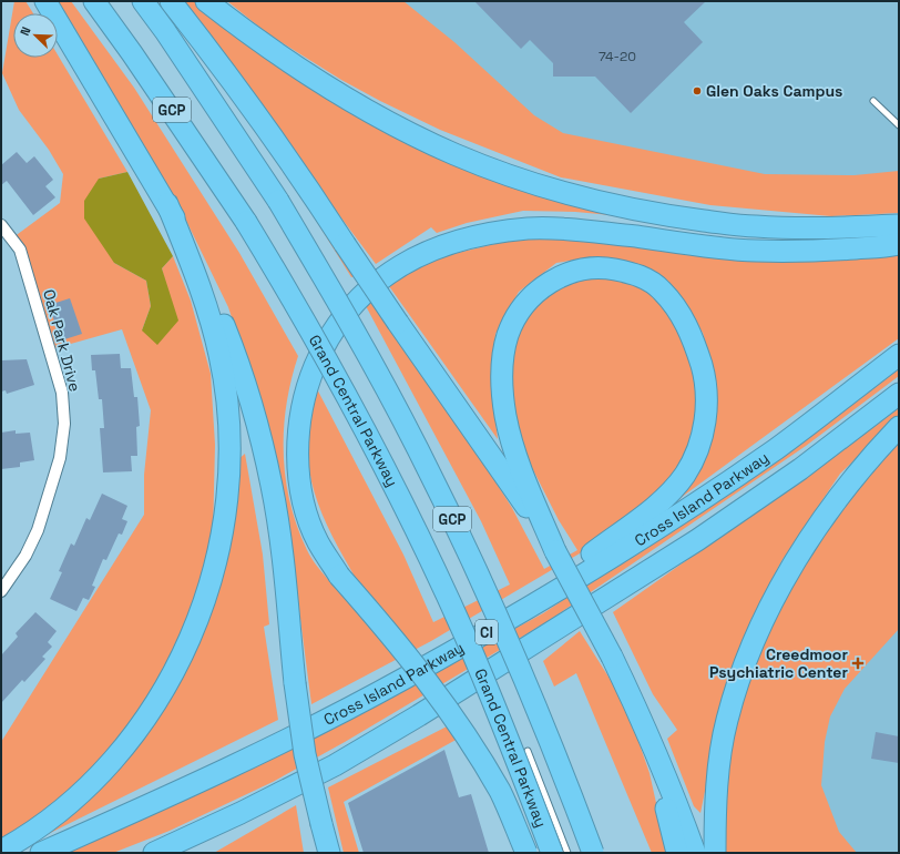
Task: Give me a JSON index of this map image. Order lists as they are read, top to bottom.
{
  "streets": {
    "highway": [
      "GCP",
      "Grand Central Parkway",
      "Cross Island Parkway",
      "CI"
    ],
    "street": ["Oak Park Drive"]
  },
  "places": {
    "other": ["Glen Oaks Campus"],
    "health": ["Creedmoor Psychiatric Center"]
  },
  "house_numbers": ["74-20"],
  "north": "top left"
}
